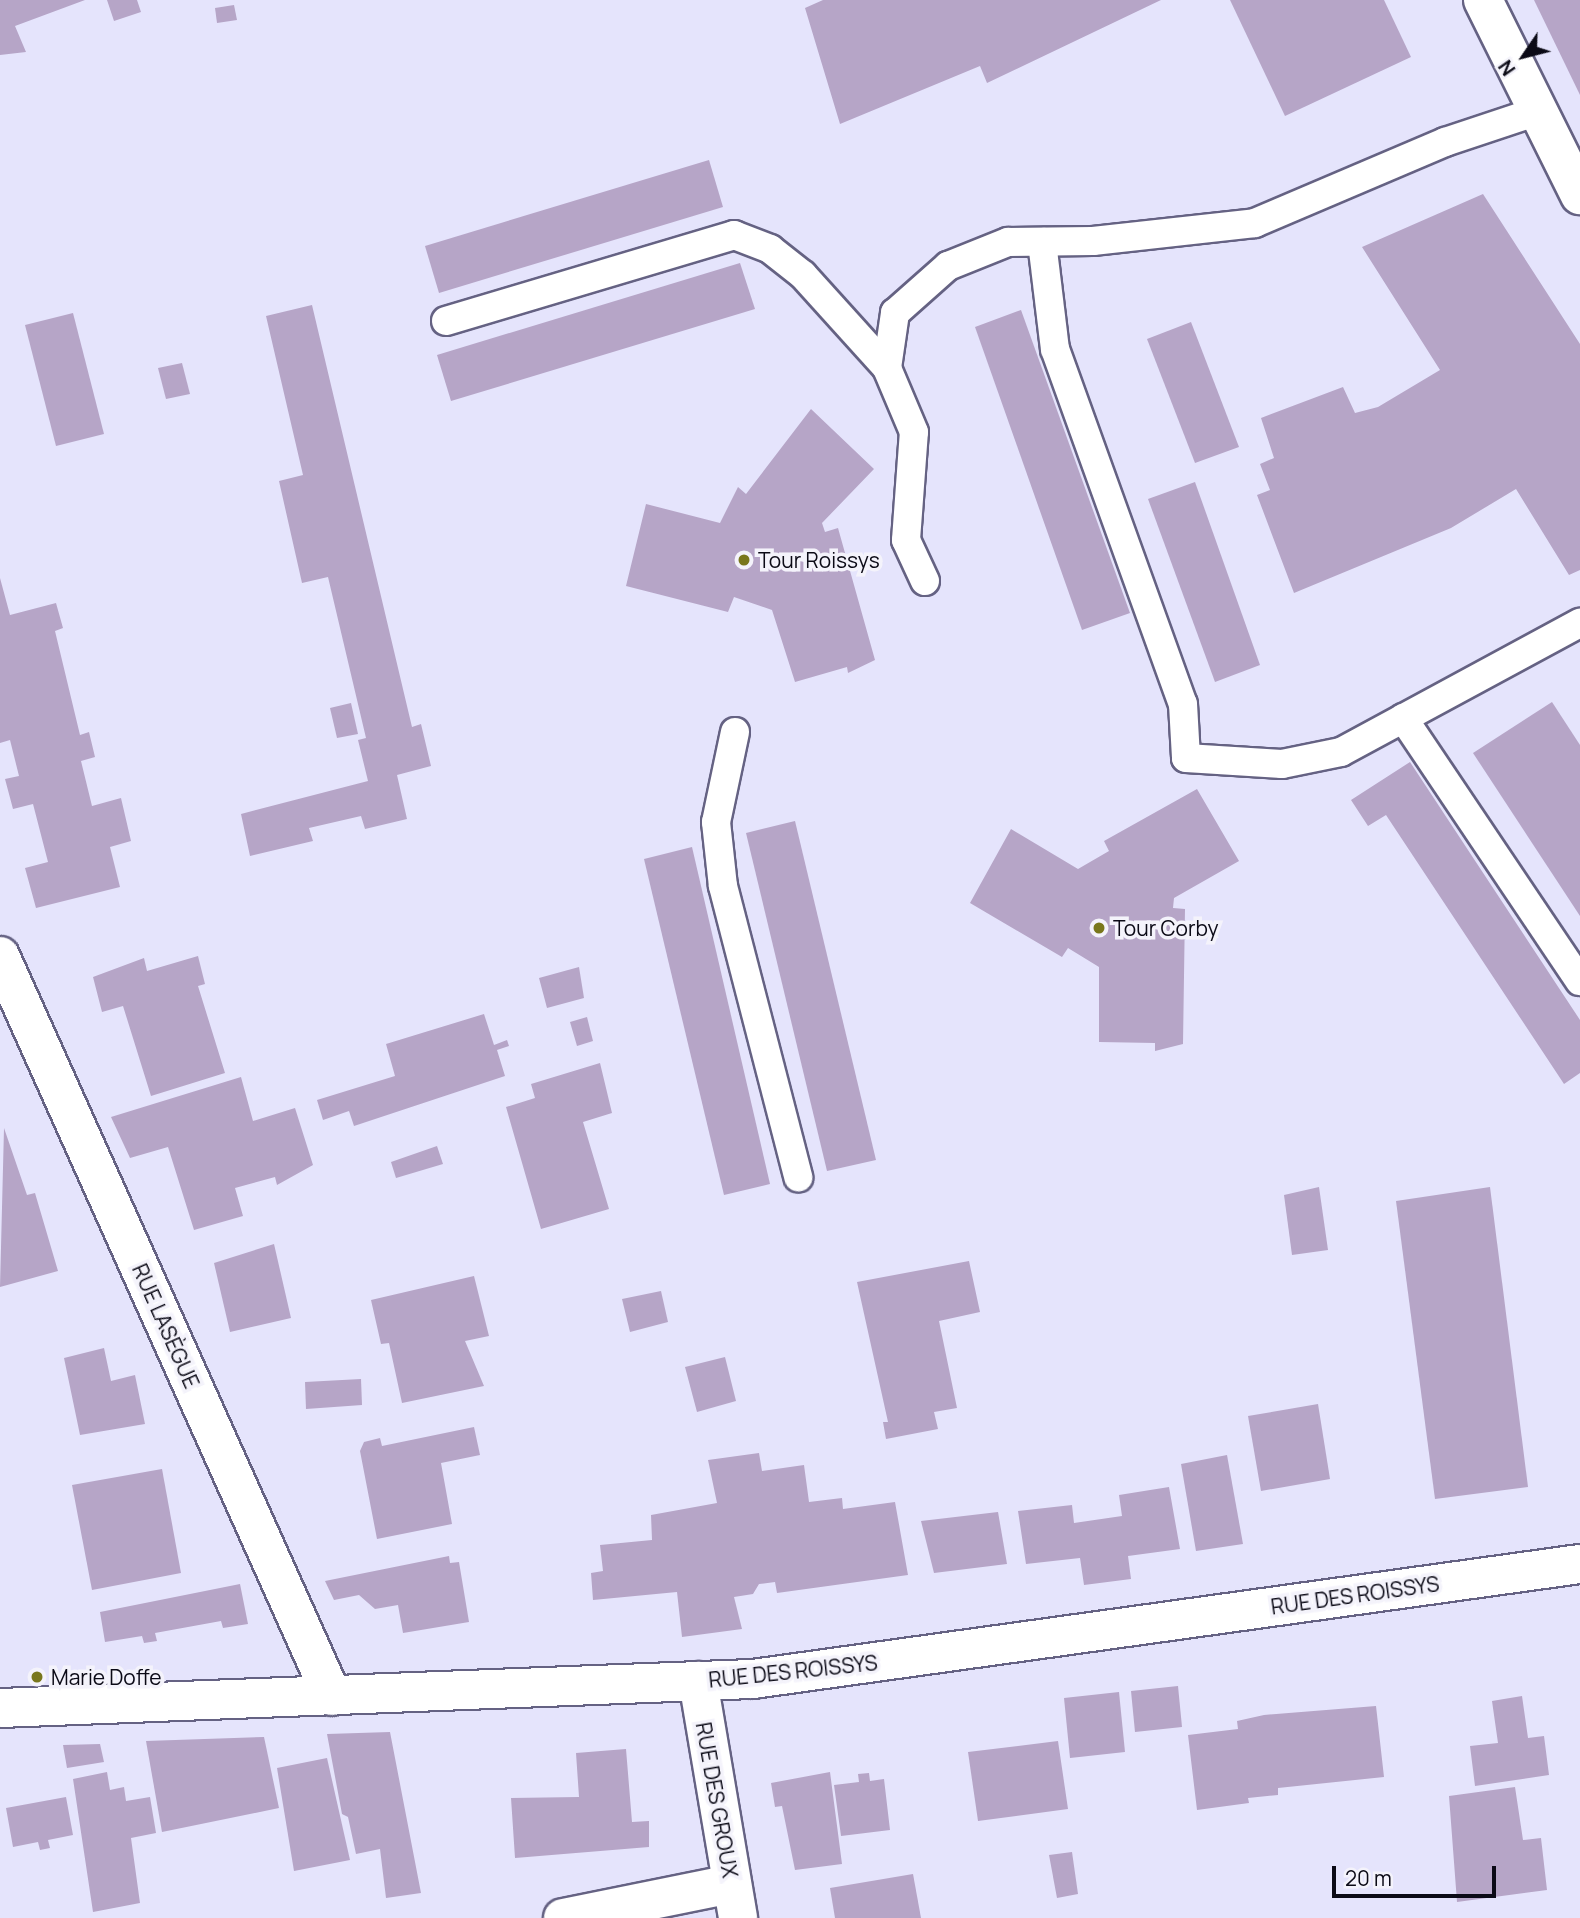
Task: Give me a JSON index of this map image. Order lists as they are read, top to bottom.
{
  "streets": {
    "street": ["RUE LASÈGUE", "RUE DES ROISSYS", "RUE DES GROUX"]
  },
  "crossings": [
    ["RUE LASÈGUE", "RUE DES ROISSYS"],
    ["RUE DES ROISSYS", "RUE DES GROUX"]
  ],
  "places": ["Tour Roissys", "Tour Corby", "Marie Doffe"],
  "scale_bar": "20 m",
  "north": "bottom left"
}
